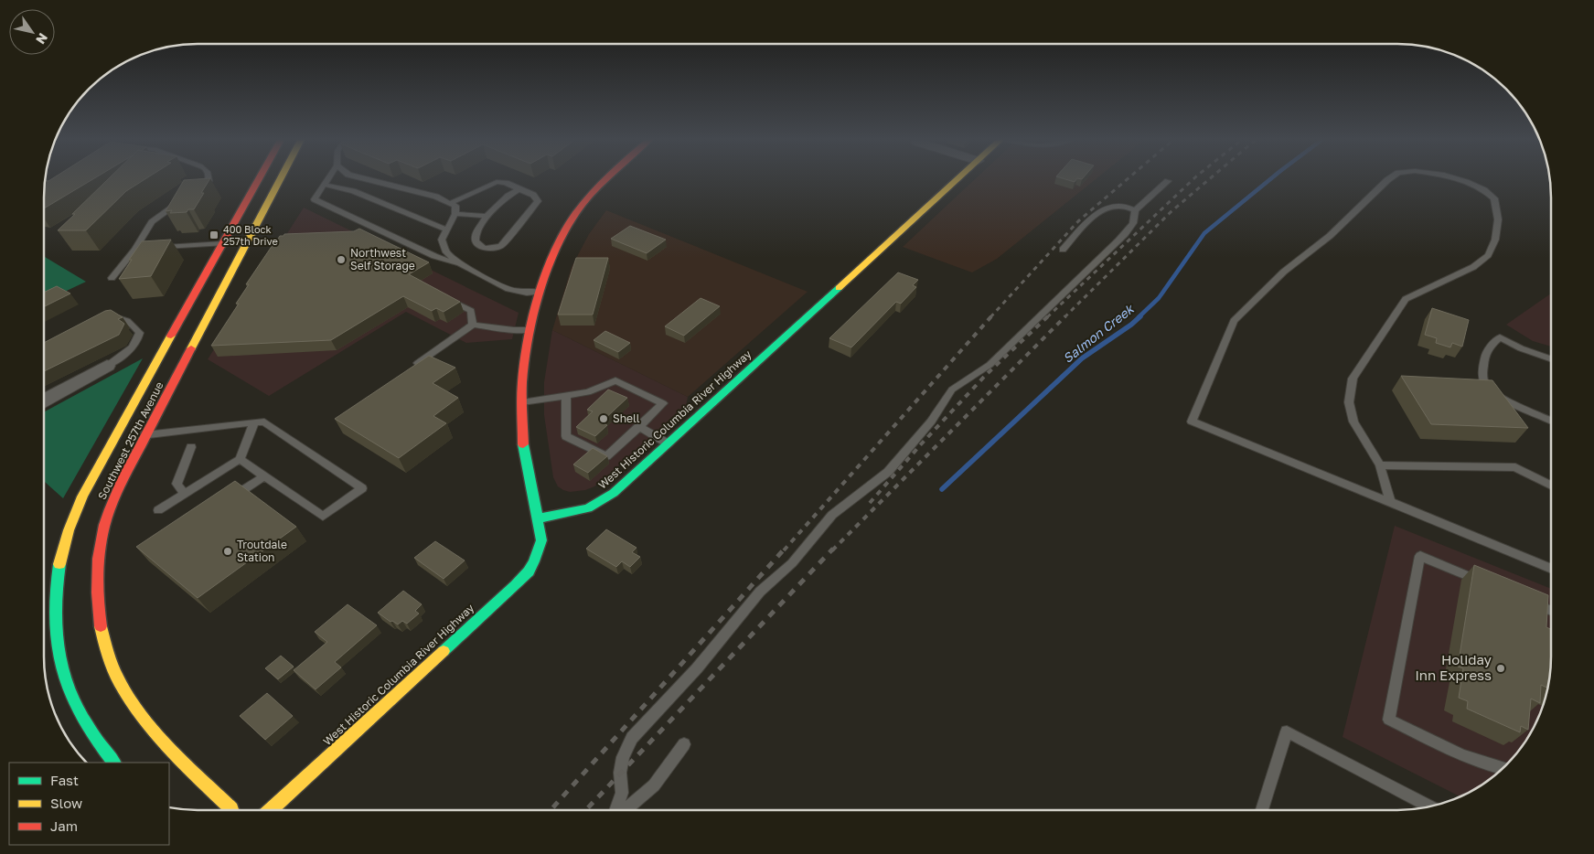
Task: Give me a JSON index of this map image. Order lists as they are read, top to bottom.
{
  "streets": {
    "main road": ["West Historic Columbia River Highway", "Southwest 257th Avenue"]
  },
  "water": ["Salmon Creek"],
  "places": {
    "transit": ["400 Block 257th Drive"],
    "other": [
      "Northwest Self Storage",
      "Shell",
      "Troutdale Station",
      "Holiday Inn Express"
    ]
  },
  "legend": ["Fast", "Slow", "Jam"],
  "north": "bottom right"
}
